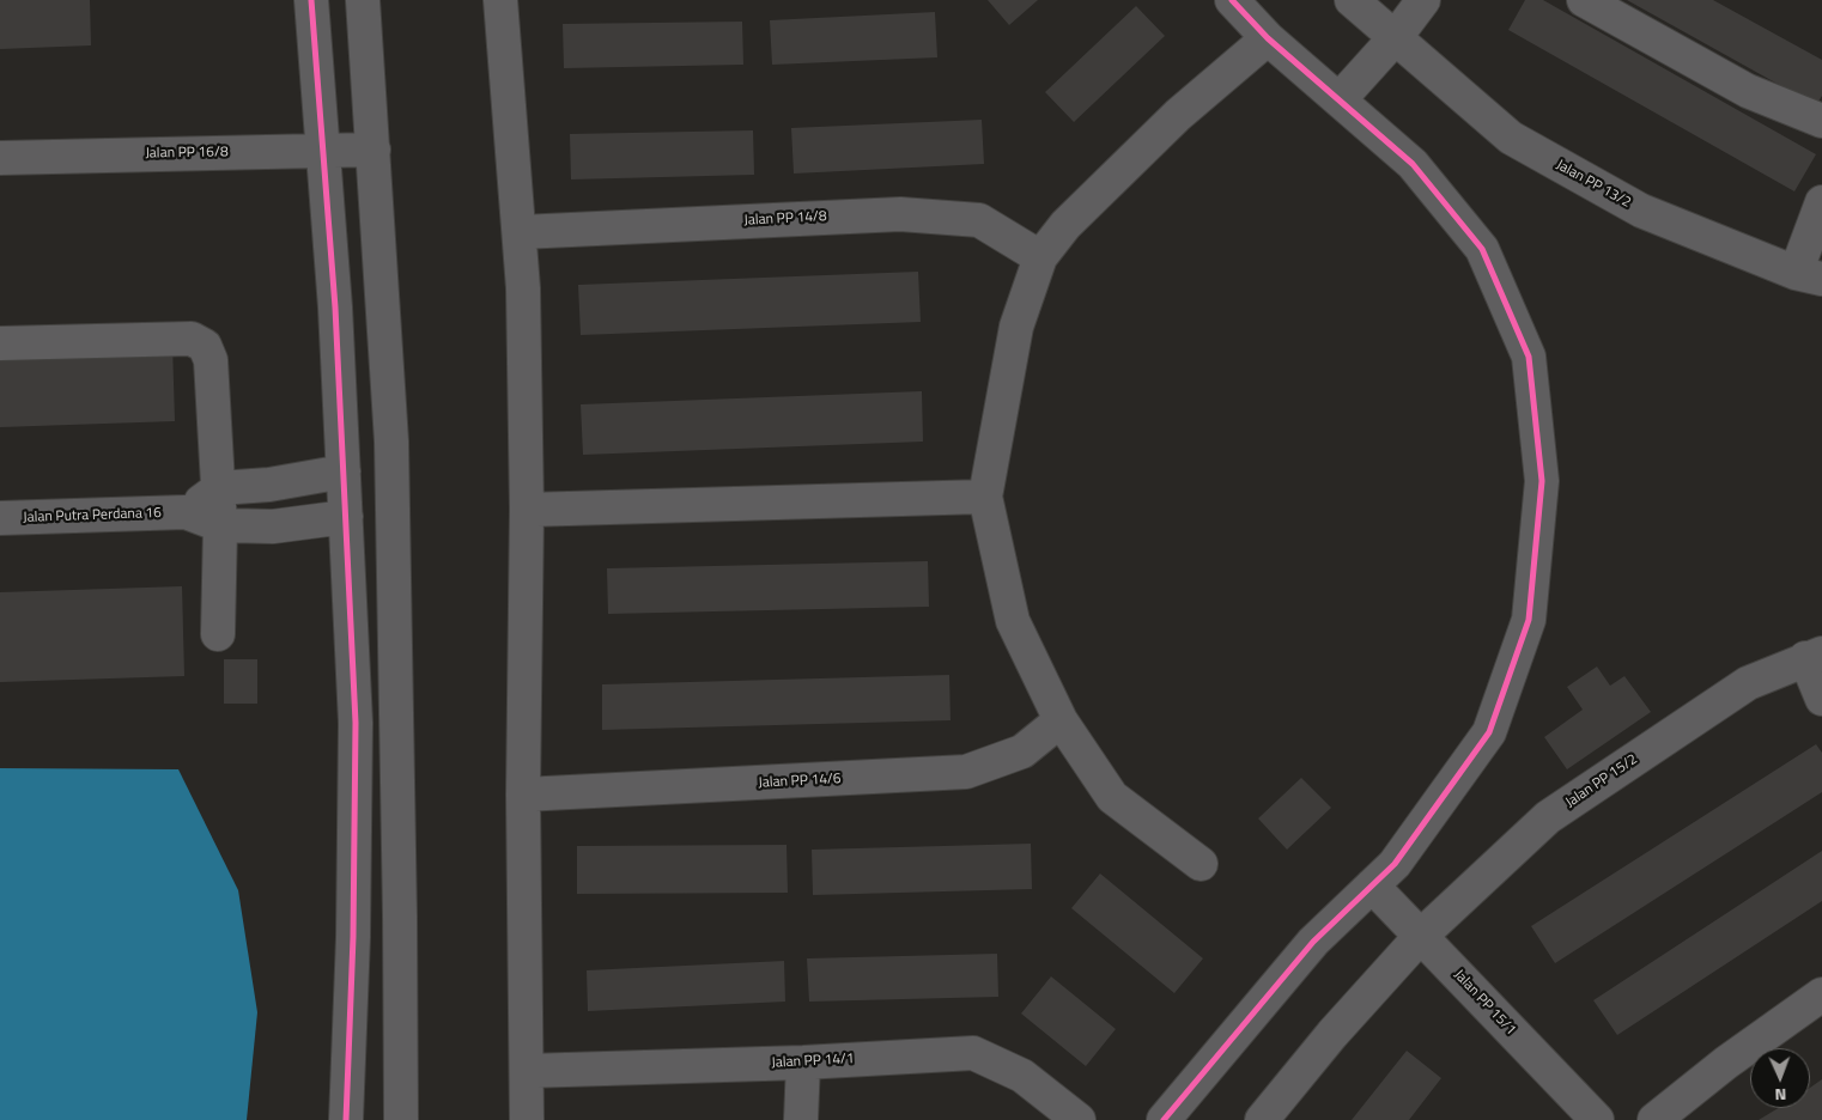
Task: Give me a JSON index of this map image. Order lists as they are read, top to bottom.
{
  "streets": {
    "street": [
      "Jalan PP 16/8",
      "Jalan PP 13/2",
      "Jalan PP 14/8",
      "Jalan Putra Perdana 16",
      "Jalan PP 14/6",
      "Jalan PP 15/2",
      "Jalan PP 15/1",
      "Jalan PP 14/1"
    ]
  },
  "crossings": [
    ["Jalan PP 15/2", "Jalan PP 15/1"]
  ],
  "north": "bottom"
}
